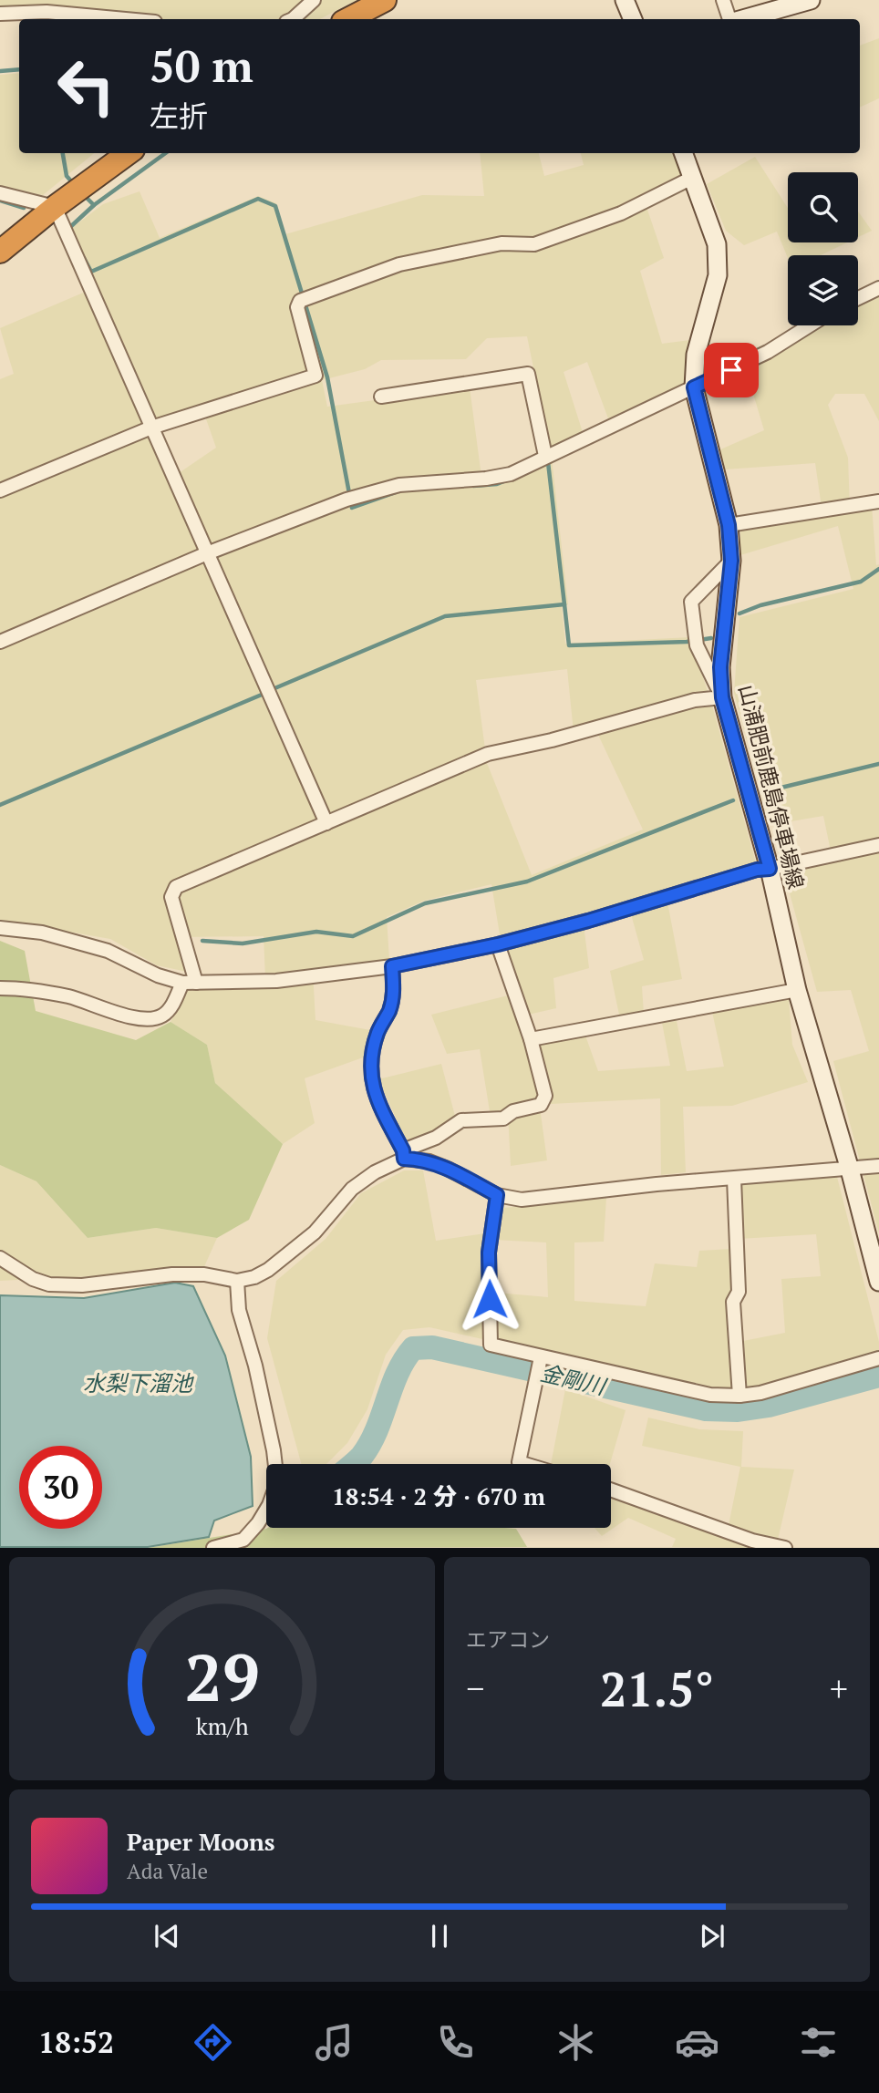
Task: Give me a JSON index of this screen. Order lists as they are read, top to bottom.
{
  "streets": {
    "main road": ["山浦肥前鹿島停車場線"]
  },
  "water": ["金剛川", "水梨下溜池"],
  "page": {
    "turn": ["50 m", "左折"],
    "limit": "30",
    "trip": "18:54 · 2 分 · 670 m",
    "tile": "エアコン",
    "heat": ["−", "21.5°", "+"],
    "song": ["Paper Moons", "Ada Vale"],
    "tabs": "18:52",
    "gauge": ["29", "km/h"]
  }
}
